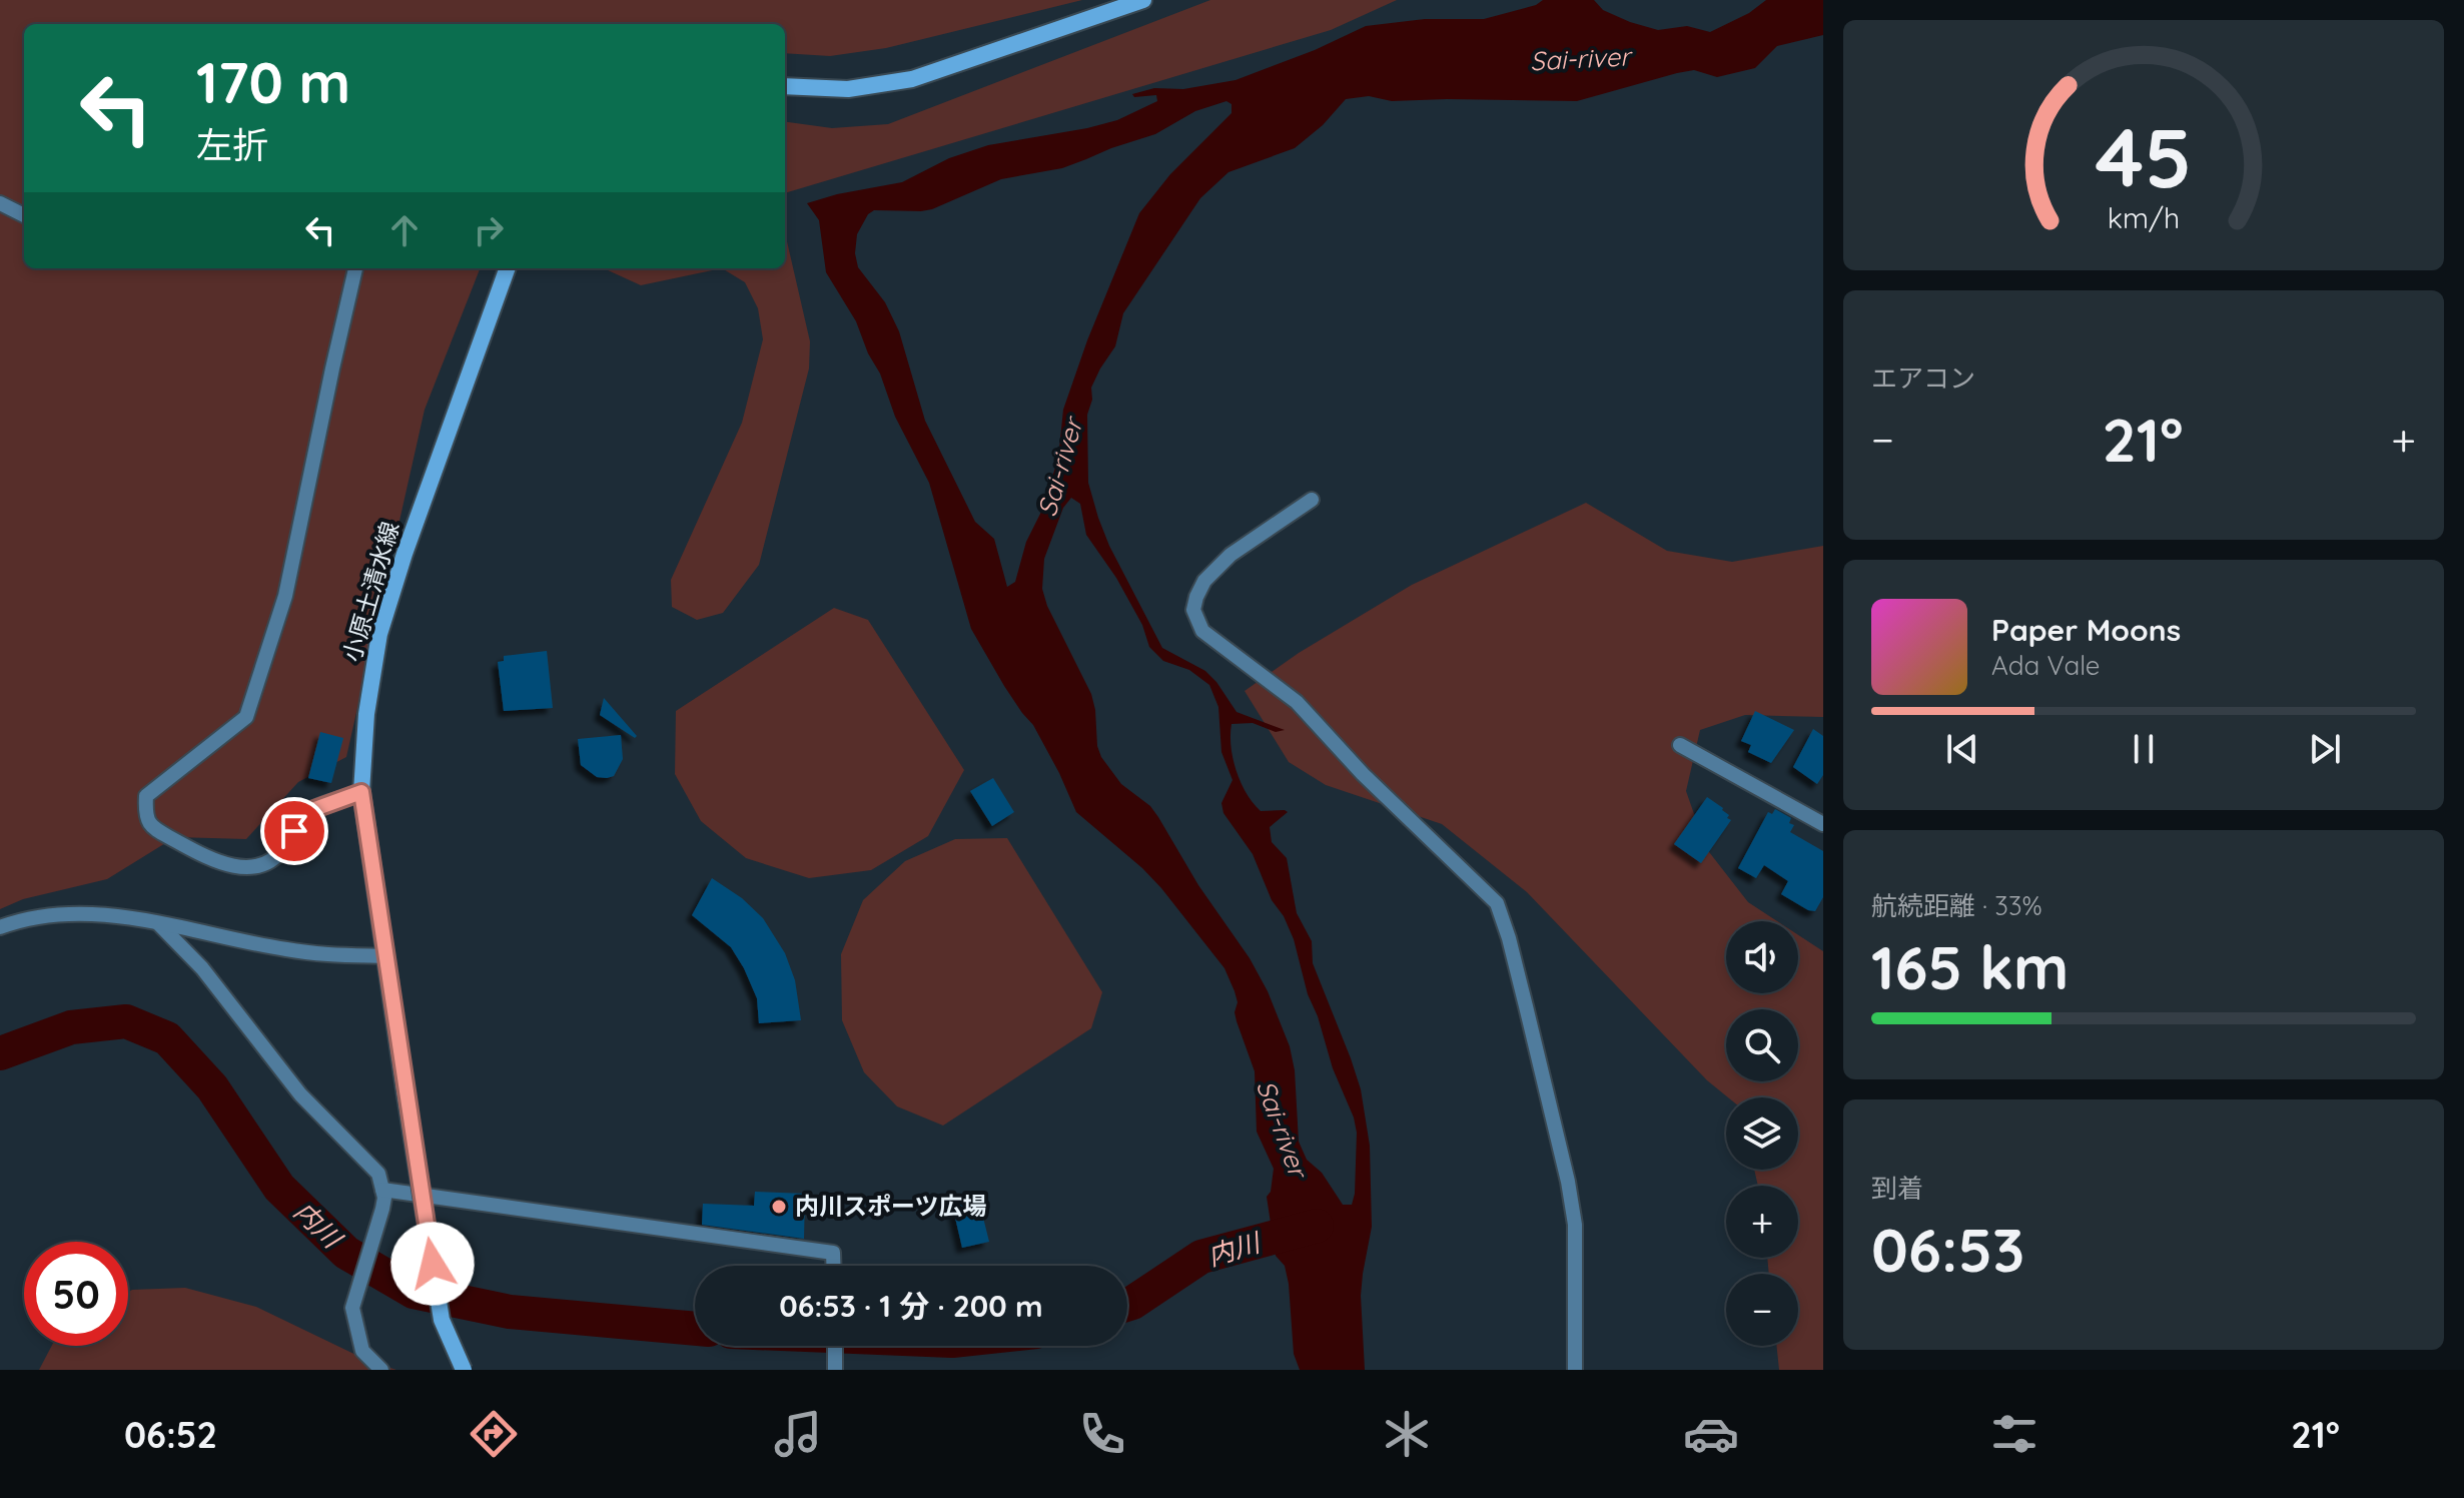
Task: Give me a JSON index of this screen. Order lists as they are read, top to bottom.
{
  "streets": {
    "main road": ["小原土清水線"]
  },
  "water": ["Sai-river", "内川"],
  "places": ["内川スポーツ広場"],
  "page": {
    "turn": ["170 m", "左折"],
    "tile": [
      "エアコン",
      ["航続距離 · 33%", "165 km"],
      ["到着", "06:53"]
    ],
    "heat": ["−", "21°", "+"],
    "song": ["Paper Moons", "Ada Vale"],
    "map_buttons": ["+", "−"],
    "limit": "50",
    "trip": "06:53 · 1 分 · 200 m",
    "tabs": ["06:52", "21°"],
    "gauge": ["45", "km/h"]
  }
}
